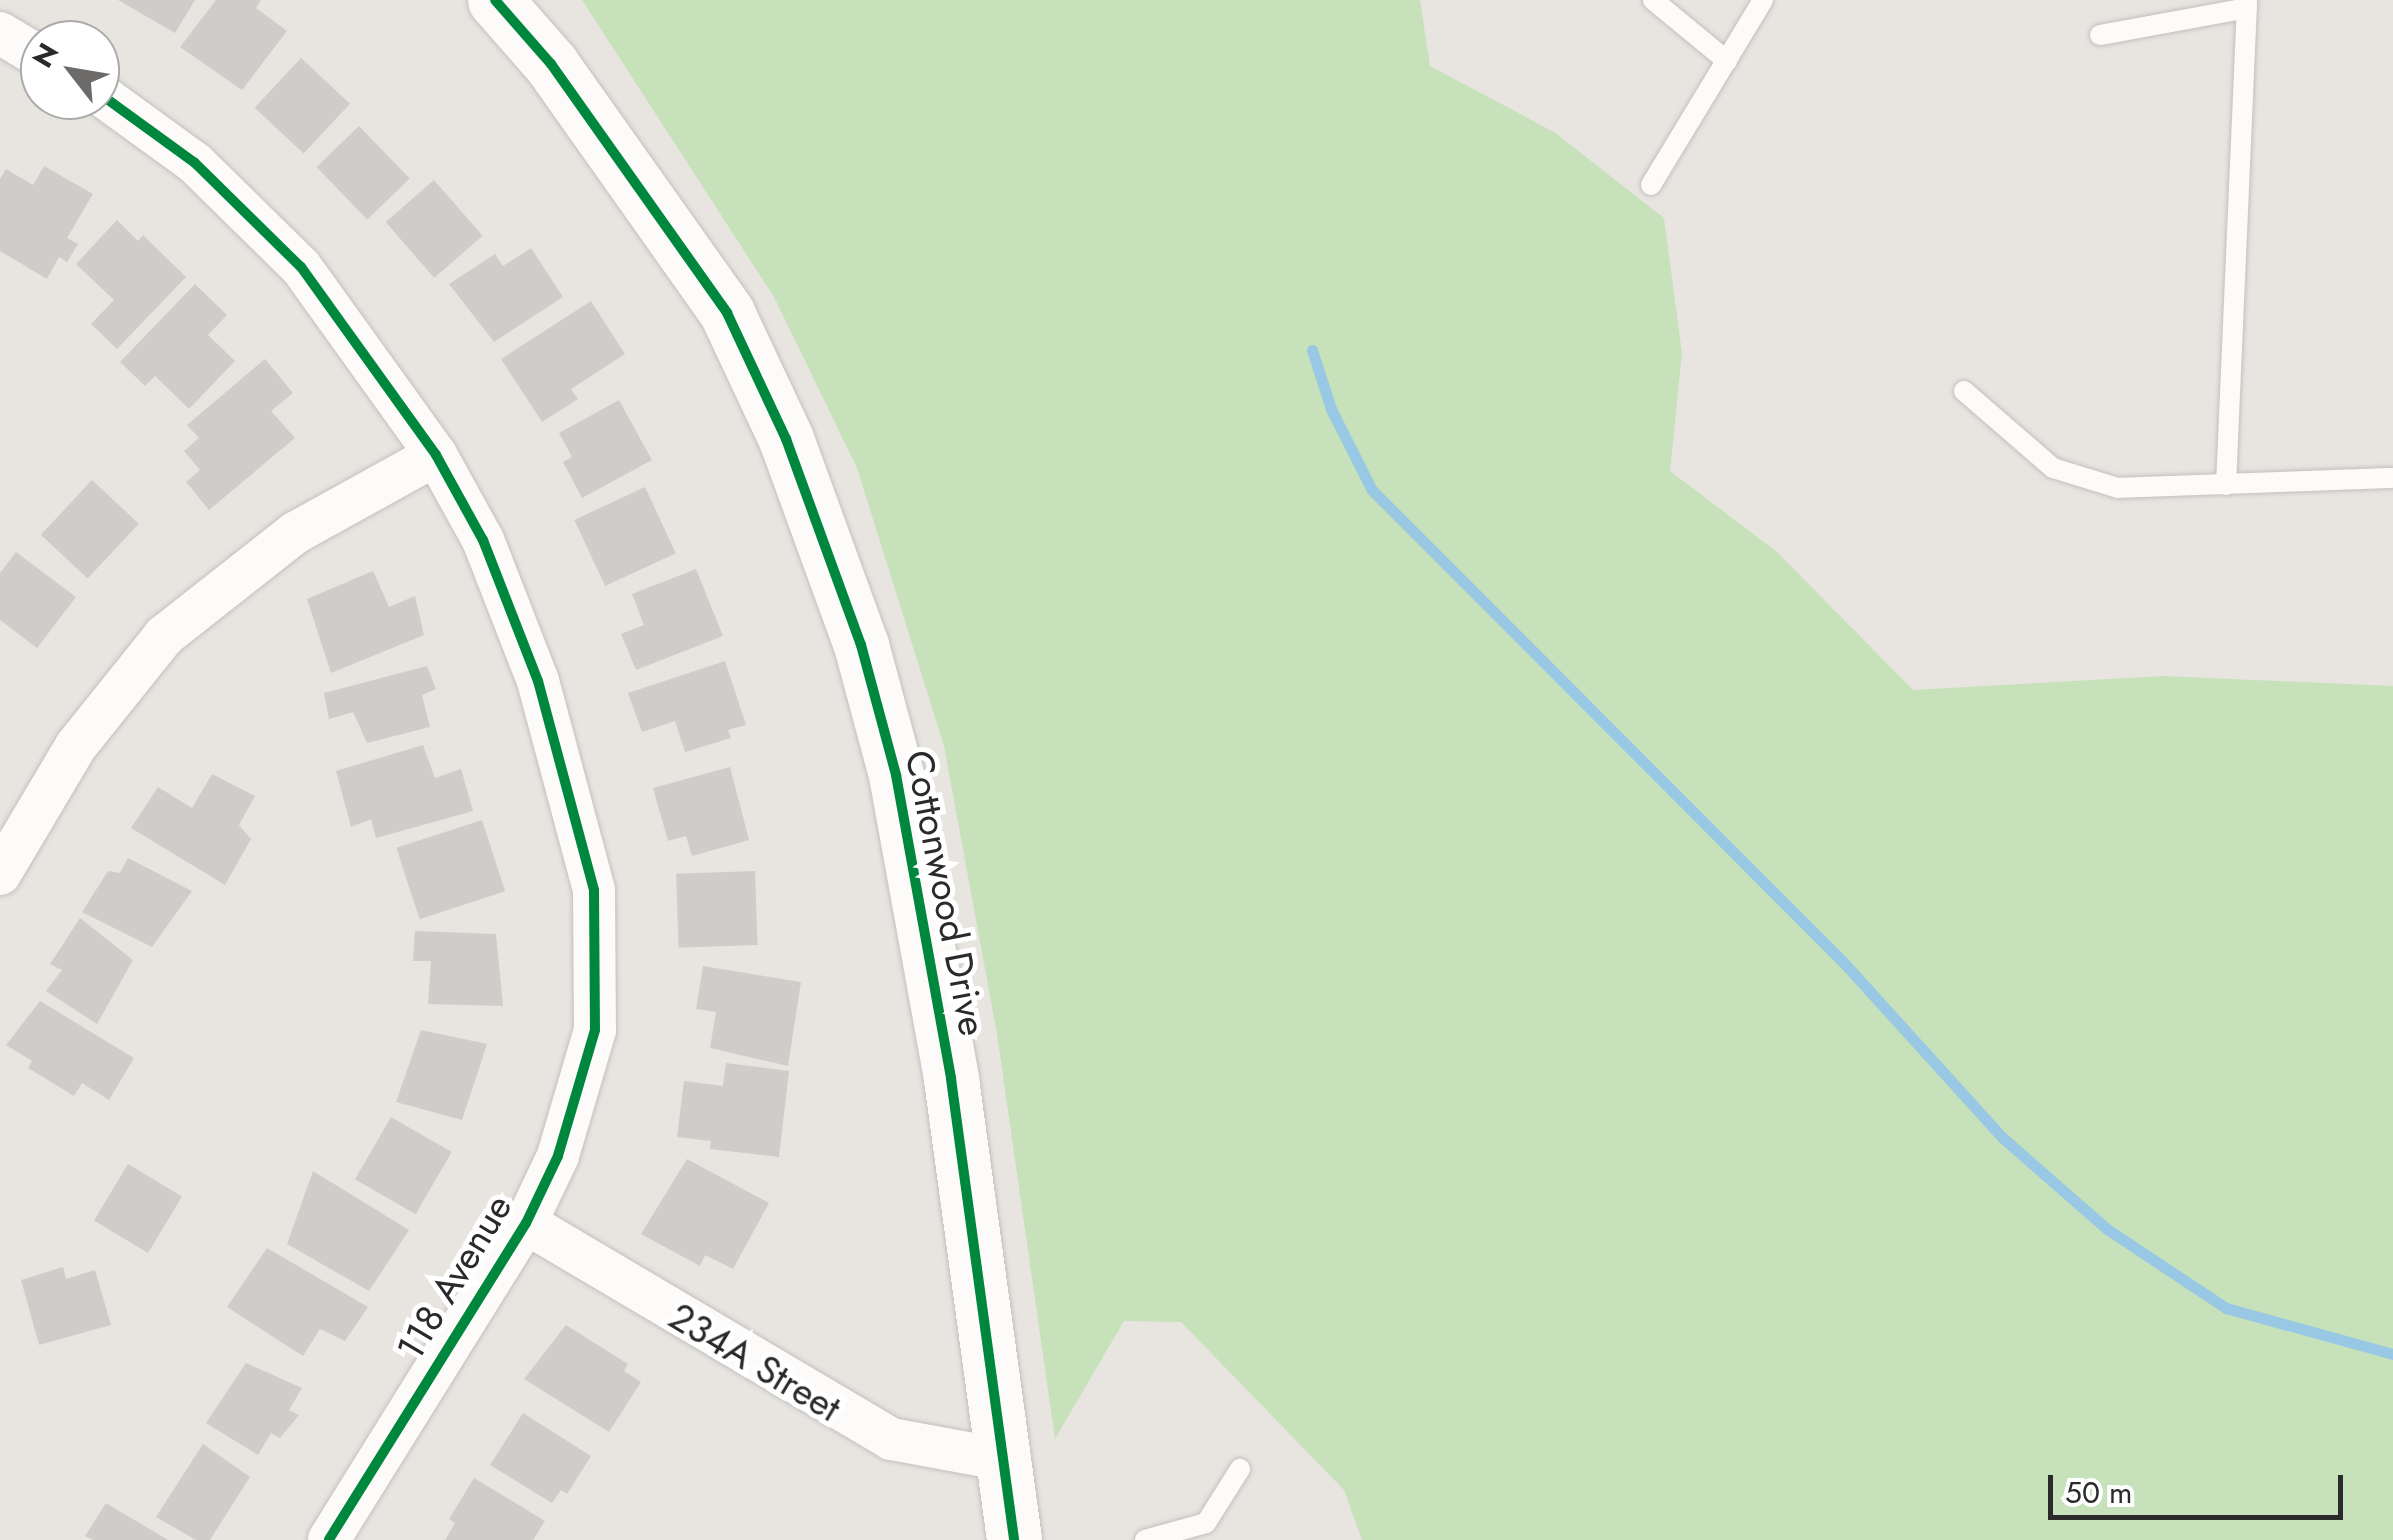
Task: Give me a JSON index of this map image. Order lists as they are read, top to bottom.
{
  "streets": {
    "street": ["Cottonwood Drive", "118 Avenue", "234A Street"]
  },
  "crossings": [
    ["Cottonwood Drive", "234A Street"],
    ["118 Avenue", "234A Street"]
  ],
  "scale_bar": "50 m",
  "north": "top left"
}
